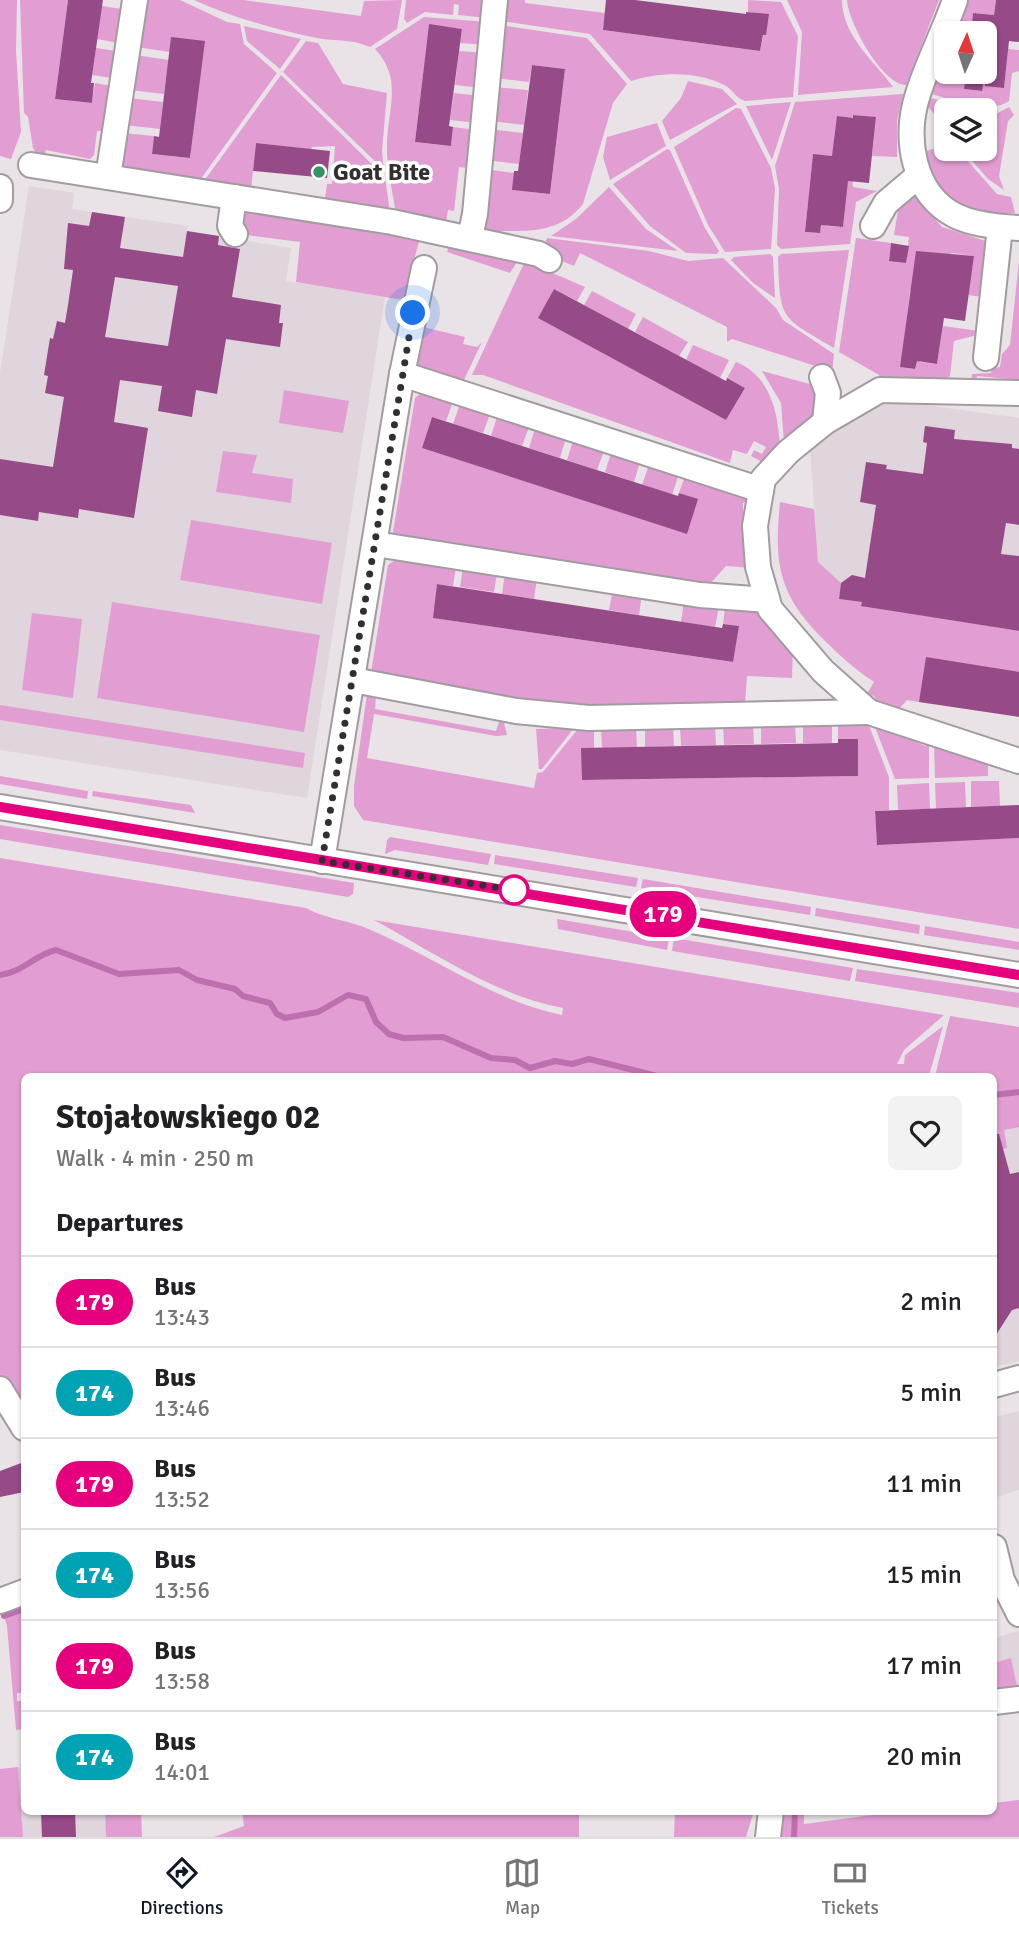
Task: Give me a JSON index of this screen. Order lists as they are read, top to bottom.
{
  "places": ["Goat Bite"],
  "lines": ["bus line 179"],
  "north": "top",
  "page": {
    "on_map": "179",
    "heading": [
      ["Stojałowskiego 02", "Walk · 4 min · 250 m"],
      "Departures"
    ],
    "list": [
      {
        "mark": "179",
        "name": "Bus",
        "note": "13:43",
        "value": "2 min"
      },
      {
        "mark": "174",
        "name": "Bus",
        "note": "13:46",
        "value": "5 min"
      },
      {
        "mark": "179",
        "name": "Bus",
        "note": "13:52",
        "value": "11 min"
      },
      {
        "mark": "174",
        "name": "Bus",
        "note": "13:56",
        "value": "15 min"
      },
      {
        "mark": "179",
        "name": "Bus",
        "note": "13:58",
        "value": "17 min"
      },
      {
        "mark": "174",
        "name": "Bus",
        "note": "14:01",
        "value": "20 min"
      }
    ],
    "tabs": ["Directions", "Map", "Tickets"]
  }
}
